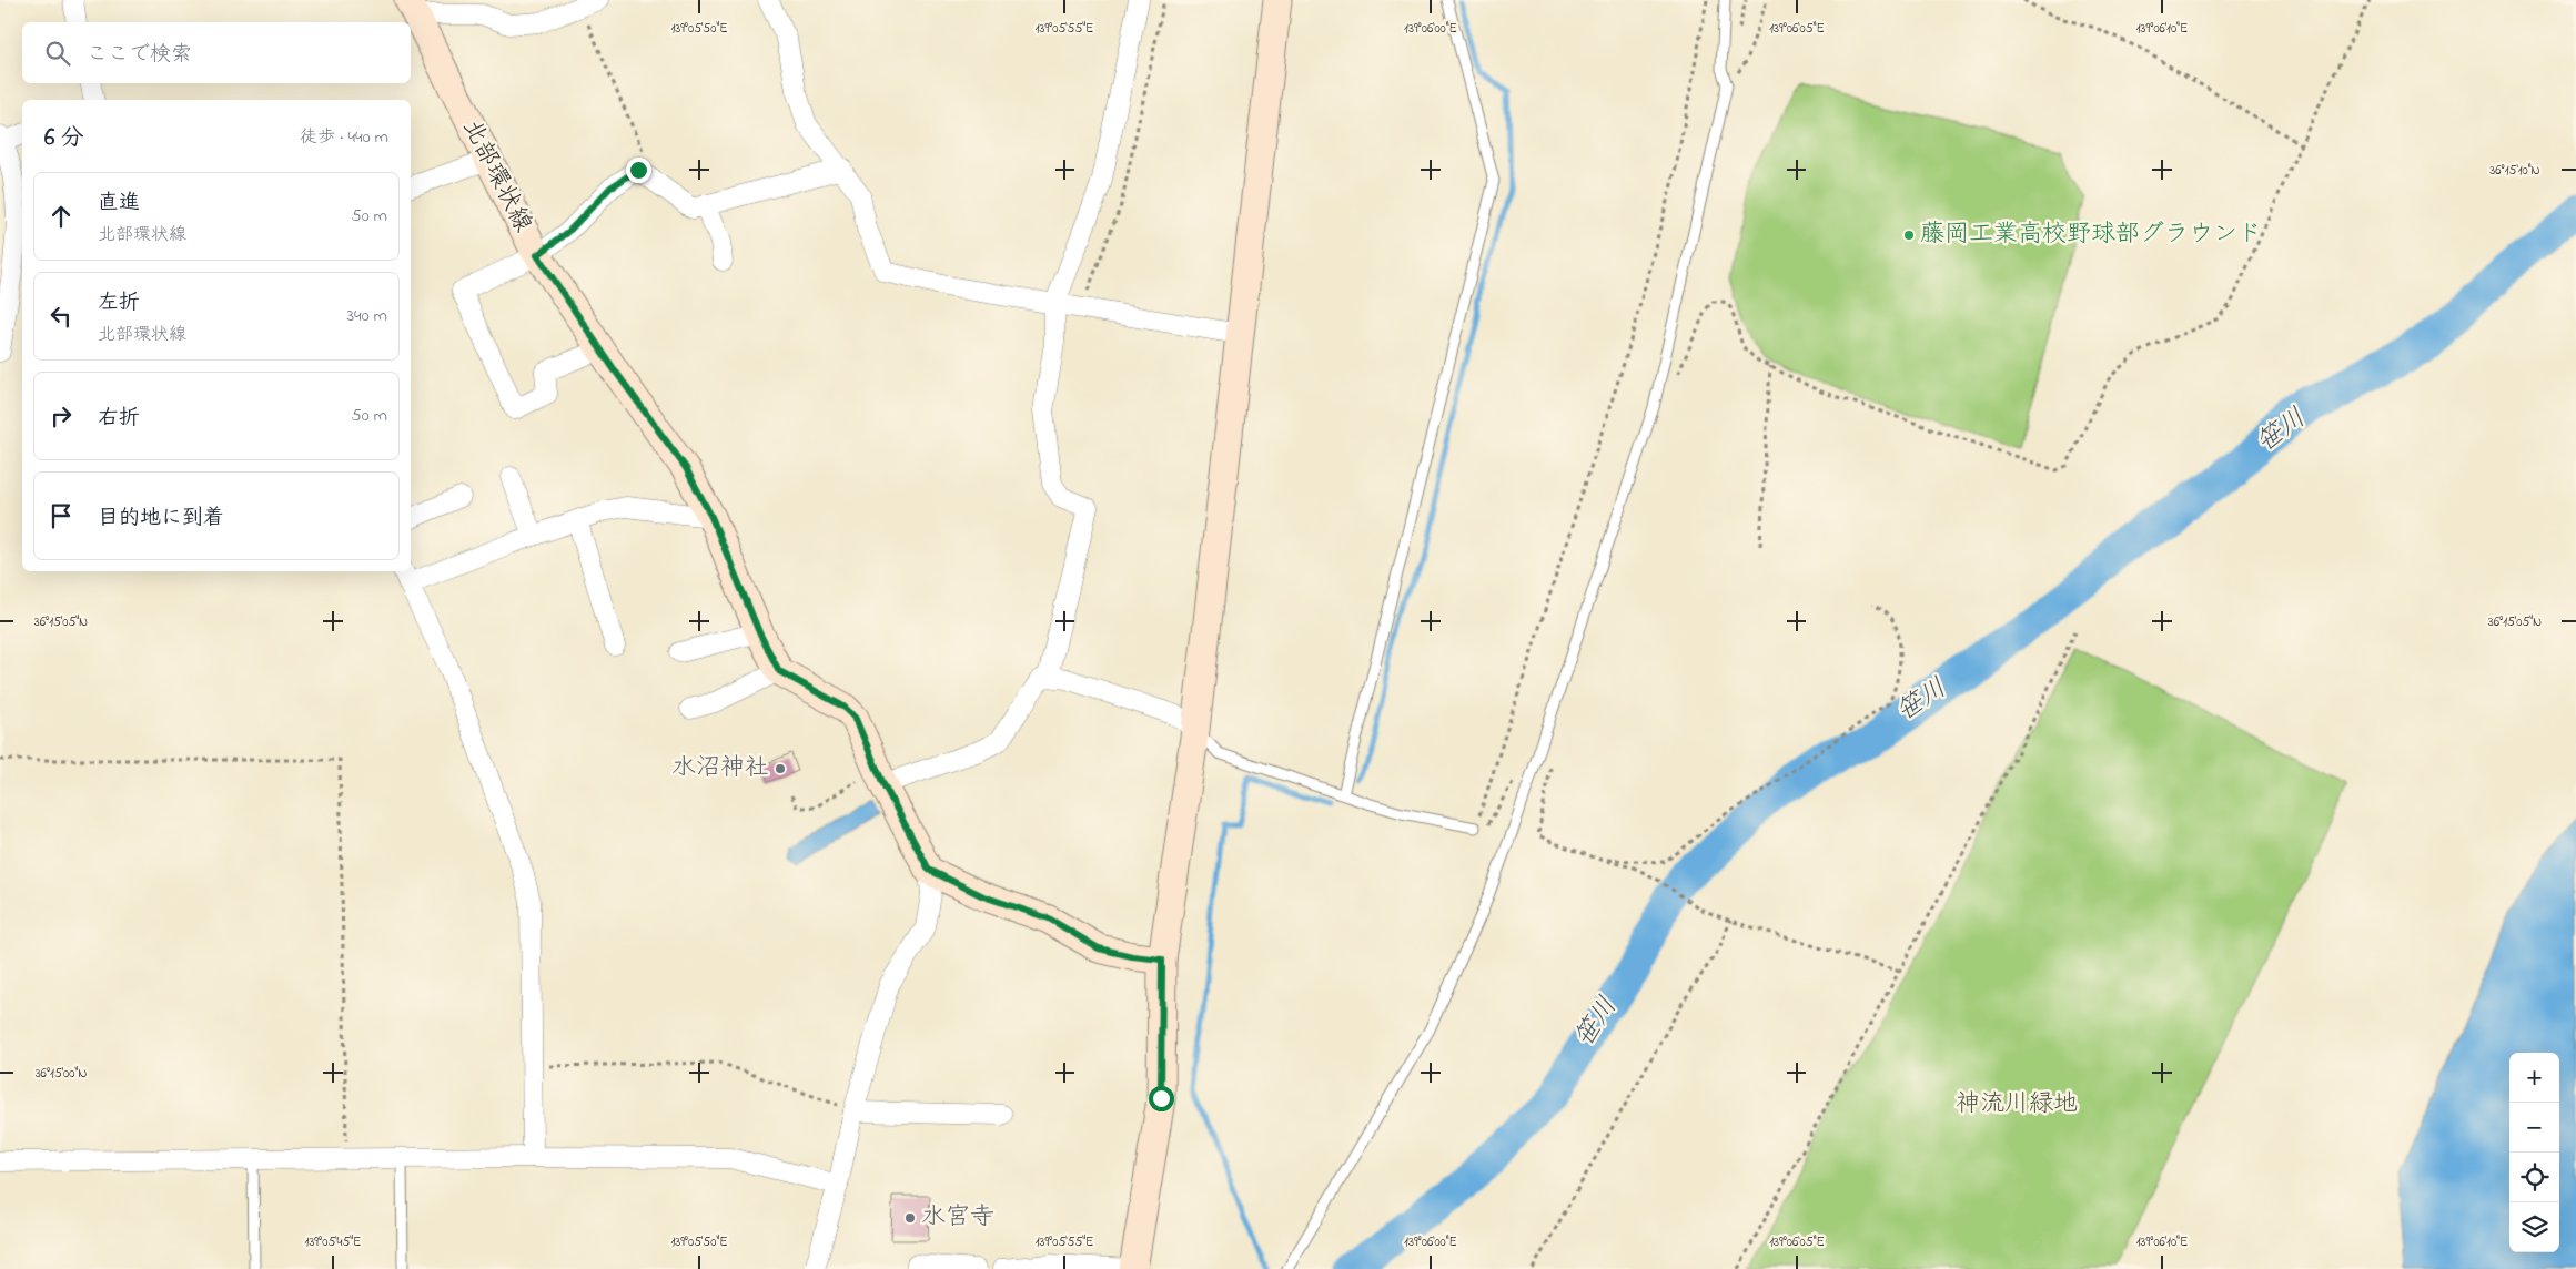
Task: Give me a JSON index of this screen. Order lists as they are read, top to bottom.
{
  "streets": {
    "street": ["北部環状線"]
  },
  "water": ["笹川"],
  "parks": ["神流川緑地"],
  "places": ["藤岡工業高校野球部グラウンド", "水沼神社", "水宮寺"],
  "page": {
    "search": "ここで検索",
    "heading": ["6 分", "徒歩 · 440 m"],
    "list": [
      ["直進", "北部環状線", "50 m"],
      ["左折", "北部環状線", "340 m"],
      ["右折", "50 m"],
      "目的地に到着"
    ],
    "map_buttons": ["+", "−"]
  },
  "coordinates": [
    "139°05'50\"E",
    "139°05'55\"E",
    "139°06'00\"E",
    "139°06'05\"E",
    "139°06'10\"E",
    "36°15'10\"N",
    "36°15'05\"N",
    "36°15'00\"N",
    "139°05'45\"E"
  ]
}
